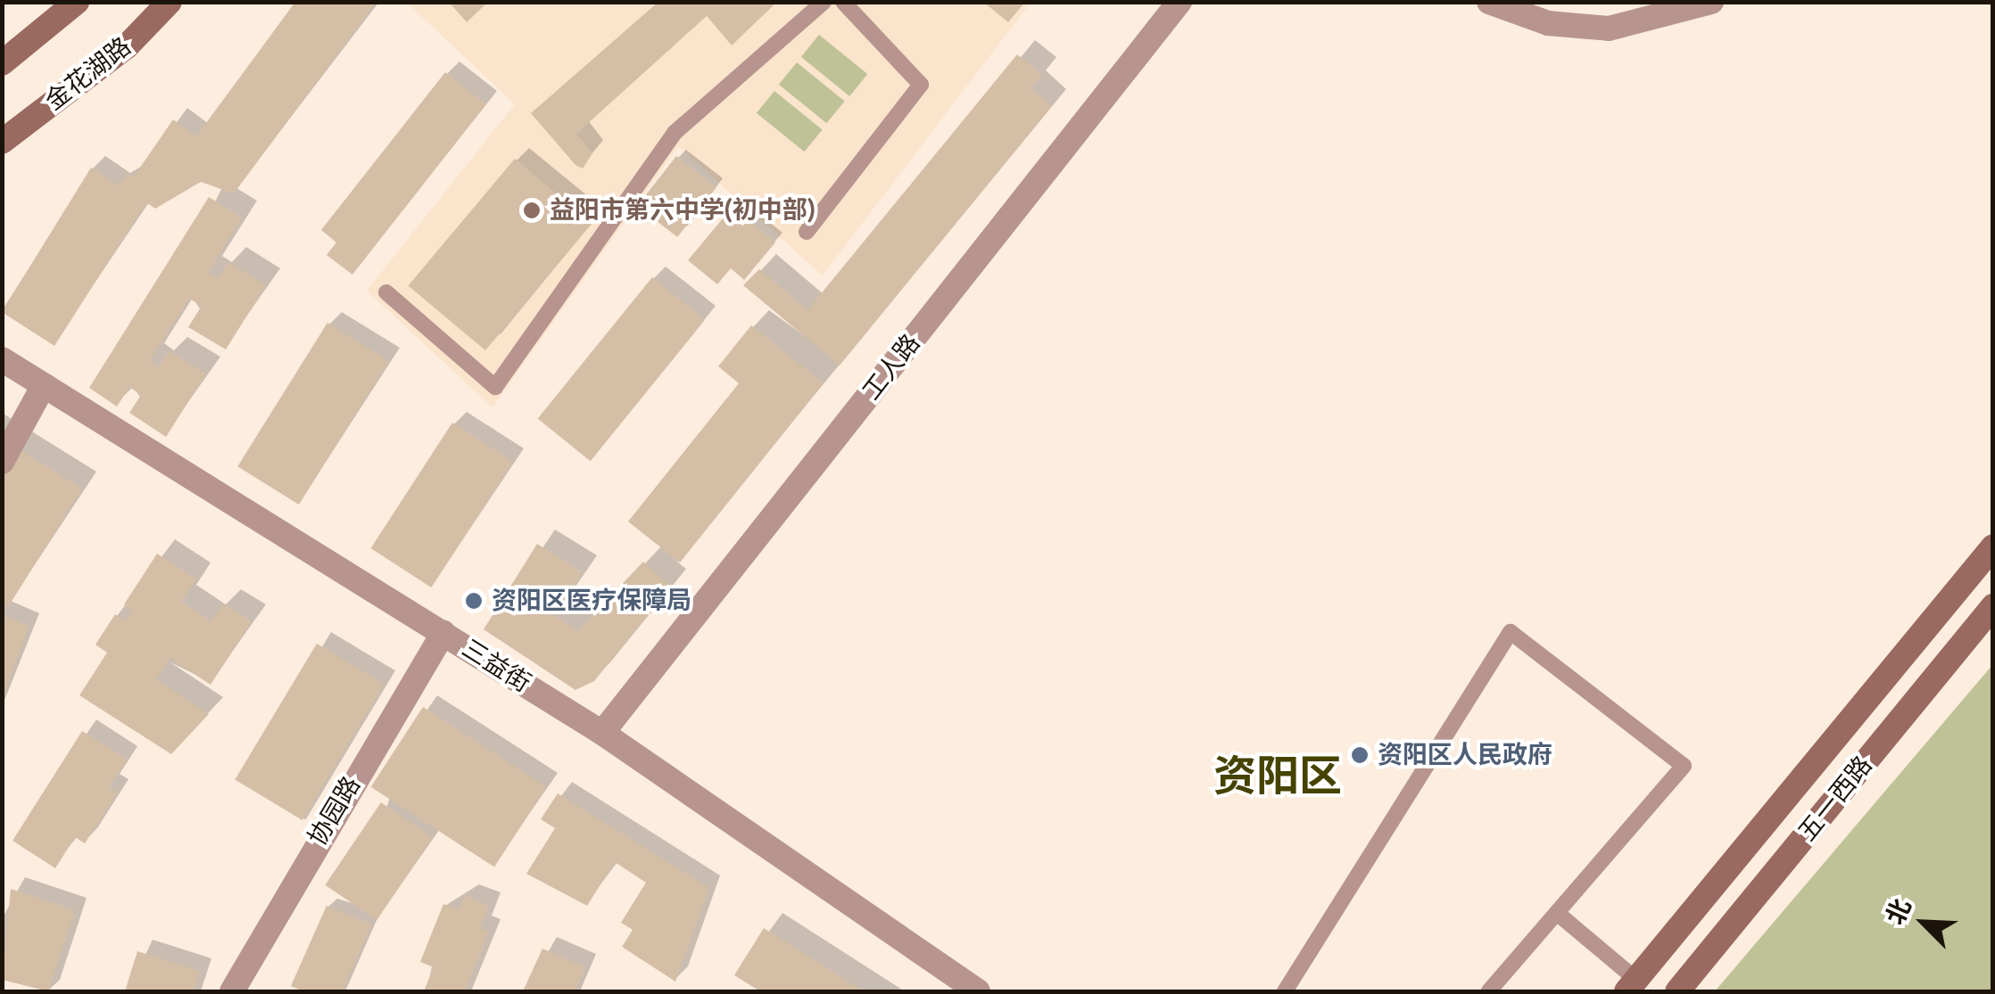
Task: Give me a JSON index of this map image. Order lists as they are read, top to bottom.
{
  "streets": {
    "main road": ["金花湖路", "五一西路"],
    "street": ["工人路", "三益街", "协园路"]
  },
  "crossings": [
    ["工人路", "三益街"],
    ["三益街", "协园路"]
  ],
  "districts": ["资阳区"],
  "places": ["益阳市第六中学(初中部)", "资阳区医疗保障局", "资阳区人民政府"],
  "north": "top left"
}
